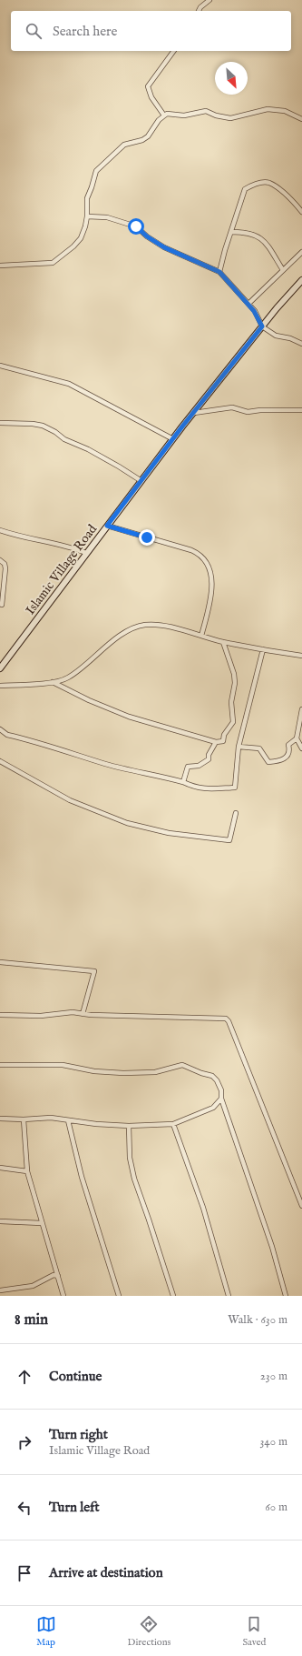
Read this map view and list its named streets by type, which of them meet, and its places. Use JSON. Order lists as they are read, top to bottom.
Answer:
{
  "streets": {
    "street": ["Islamic Village Road"]
  },
  "north": "bottom right",
  "page": {
    "search": "Search here",
    "heading": ["8 min", "Walk · 630 m"],
    "list": [
      ["Continue", "230 m"],
      ["Turn right", "Islamic Village Road", "340 m"],
      ["Turn left", "60 m"],
      "Arrive at destination"
    ],
    "nav": ["Map", "Directions", "Saved"]
  }
}
